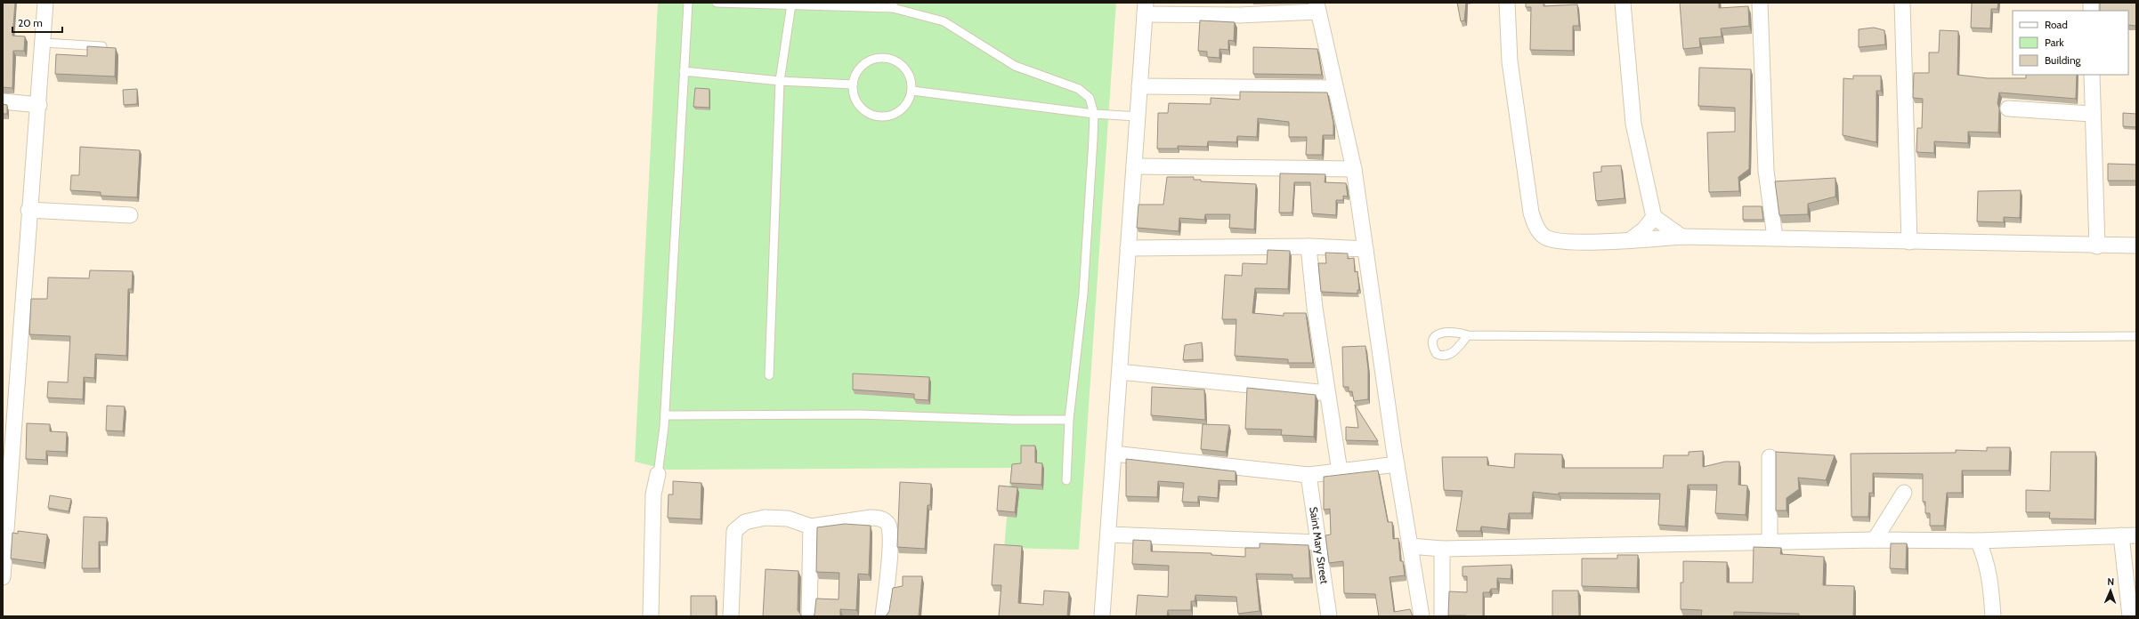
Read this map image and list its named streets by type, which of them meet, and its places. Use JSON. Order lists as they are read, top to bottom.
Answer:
{
  "streets": {
    "street": ["Saint Mary Street"]
  },
  "legend": ["Road", "Park", "Building"],
  "scale_bar": "20 m",
  "north": "top"
}
